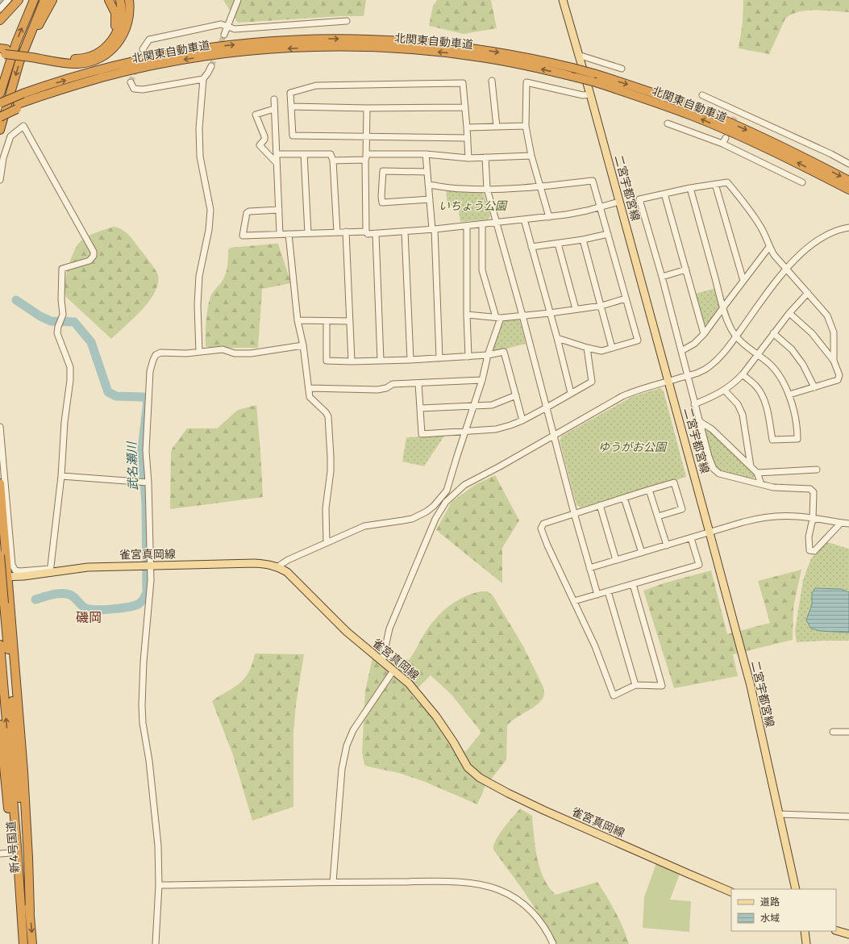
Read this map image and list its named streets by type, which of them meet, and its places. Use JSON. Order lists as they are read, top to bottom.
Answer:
{
  "streets": {
    "highway": ["北関東自動車道", "新4号国道"],
    "main road": ["二宮宇都宮線", "雀宮真岡線"]
  },
  "districts": ["磯岡"],
  "water": ["武名瀬川"],
  "parks": ["いちょう公園", "ゆうがお公園"],
  "legend": ["道路", "水域"]
}
